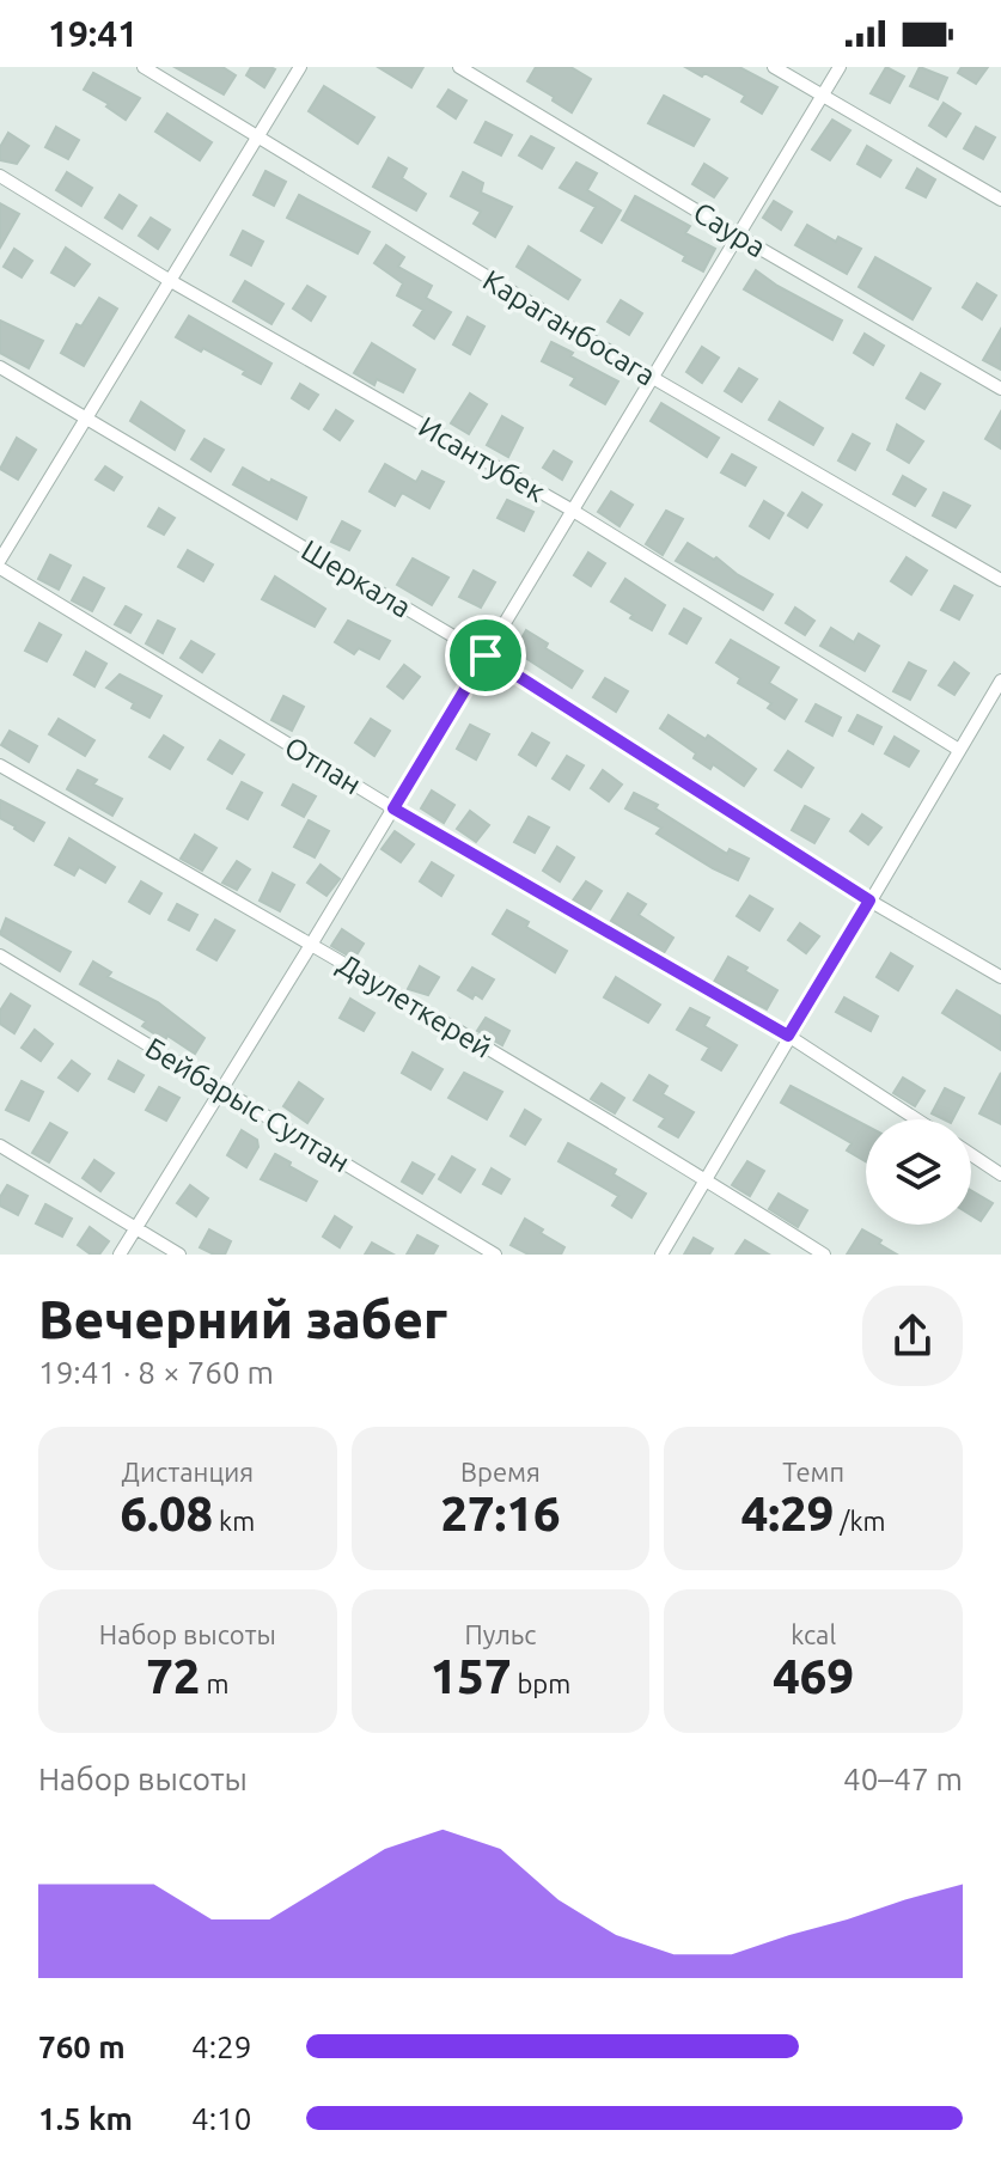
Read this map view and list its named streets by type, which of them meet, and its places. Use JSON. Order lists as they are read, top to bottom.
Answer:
{
  "streets": {
    "street": [
      "Саура",
      "Караганбосага",
      "Исантубек",
      "Шеркала",
      "Отпан",
      "Даулеткерей",
      "Бейбарыс Султан"
    ]
  },
  "page": {
    "status": "19:41",
    "heading": ["Вечерний забег", "19:41 · 8 × 760 m"],
    "stats": [
      ["Дистанция", "6.08 km"],
      ["Время", "27:16"],
      ["Темп", "4:29 /km"],
      ["Набор высоты", "72 m"],
      ["Пульс", "157 bpm"],
      ["kcal", "469"]
    ],
    "chart": ["Набор высоты", "40–47 m"],
    "list": [
      {
        "name": "760 m",
        "note": "4:29"
      },
      {
        "name": "1.5 km",
        "note": "4:10"
      }
    ]
  }
}
